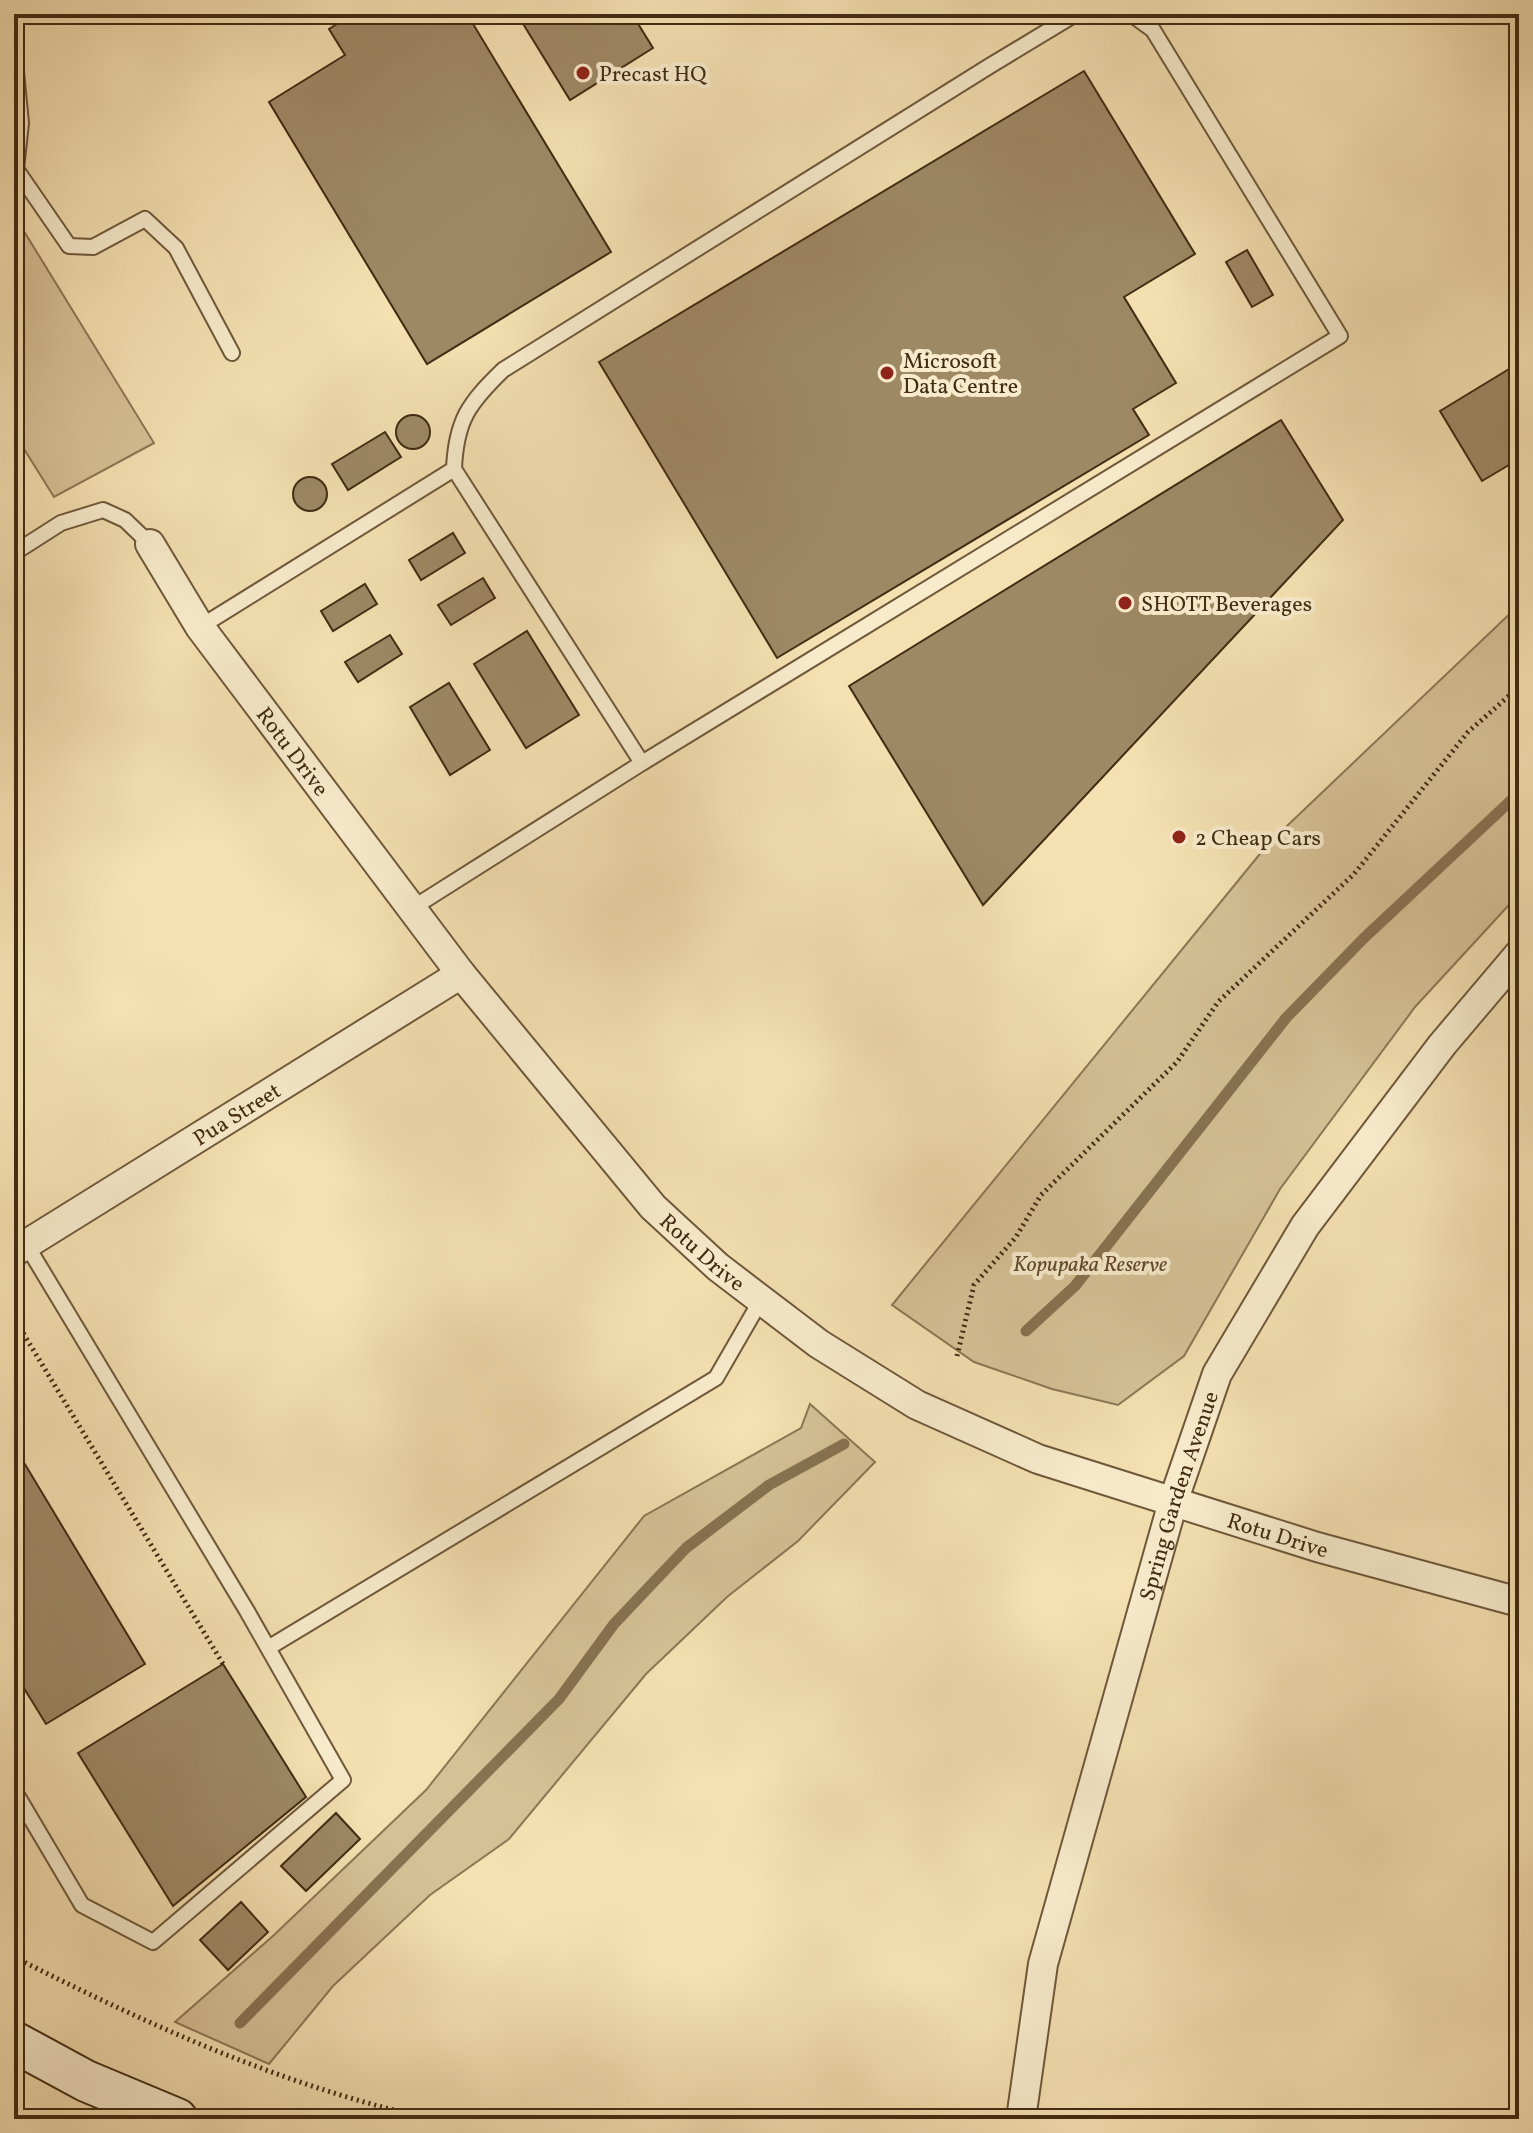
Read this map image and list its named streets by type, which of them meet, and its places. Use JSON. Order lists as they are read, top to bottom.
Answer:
{
  "streets": {
    "street": ["Rotu Drive", "Pua Street", "Spring Garden Avenue"]
  },
  "crossings": [
    ["Rotu Drive", "Pua Street"],
    ["Rotu Drive", "Spring Garden Avenue"]
  ],
  "parks": ["Kopupaka Reserve"],
  "places": [
    "Precast HQ",
    "Microsoft Data Centre",
    "SHOTT Beverages",
    "2 Cheap Cars"
  ]
}
